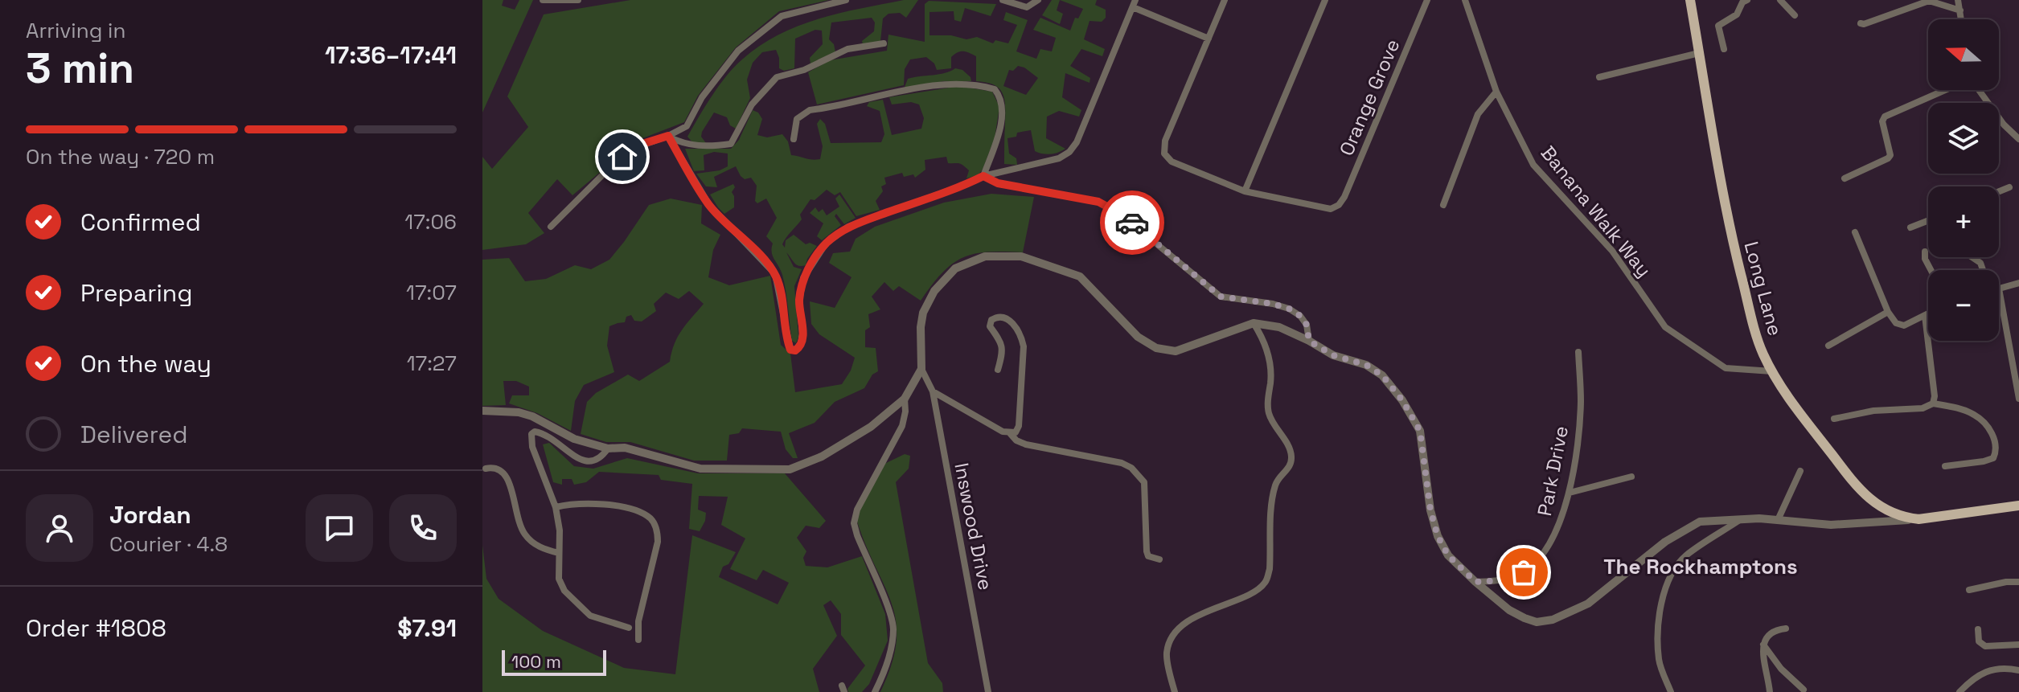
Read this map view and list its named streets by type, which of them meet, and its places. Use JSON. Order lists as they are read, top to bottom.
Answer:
{
  "streets": {
    "main road": ["Long Lane"],
    "street": [
      "Orange Grove",
      "Banana Walk Way",
      "Park Drive",
      "Inswood Drive"
    ]
  },
  "crossings": [
    ["Banana Walk Way", "Long Lane"]
  ],
  "districts": ["The Rockhamptons"],
  "scale_bar": "100 m",
  "north": "left",
  "page": {
    "heading": ["3 min", "Arriving in", "17:36–17:41"],
    "panel": [
      "Jordan",
      "Courier · 4.8",
      "Order #1808",
      "$7.91"
    ],
    "map_buttons": ["+", "−"],
    "bar": "On the way · 720 m",
    "list": [
      ["Confirmed", "17:06"],
      ["Preparing", "17:07"],
      ["On the way", "17:27"],
      "Delivered"
    ],
    "scale": "100 m"
  }
}
